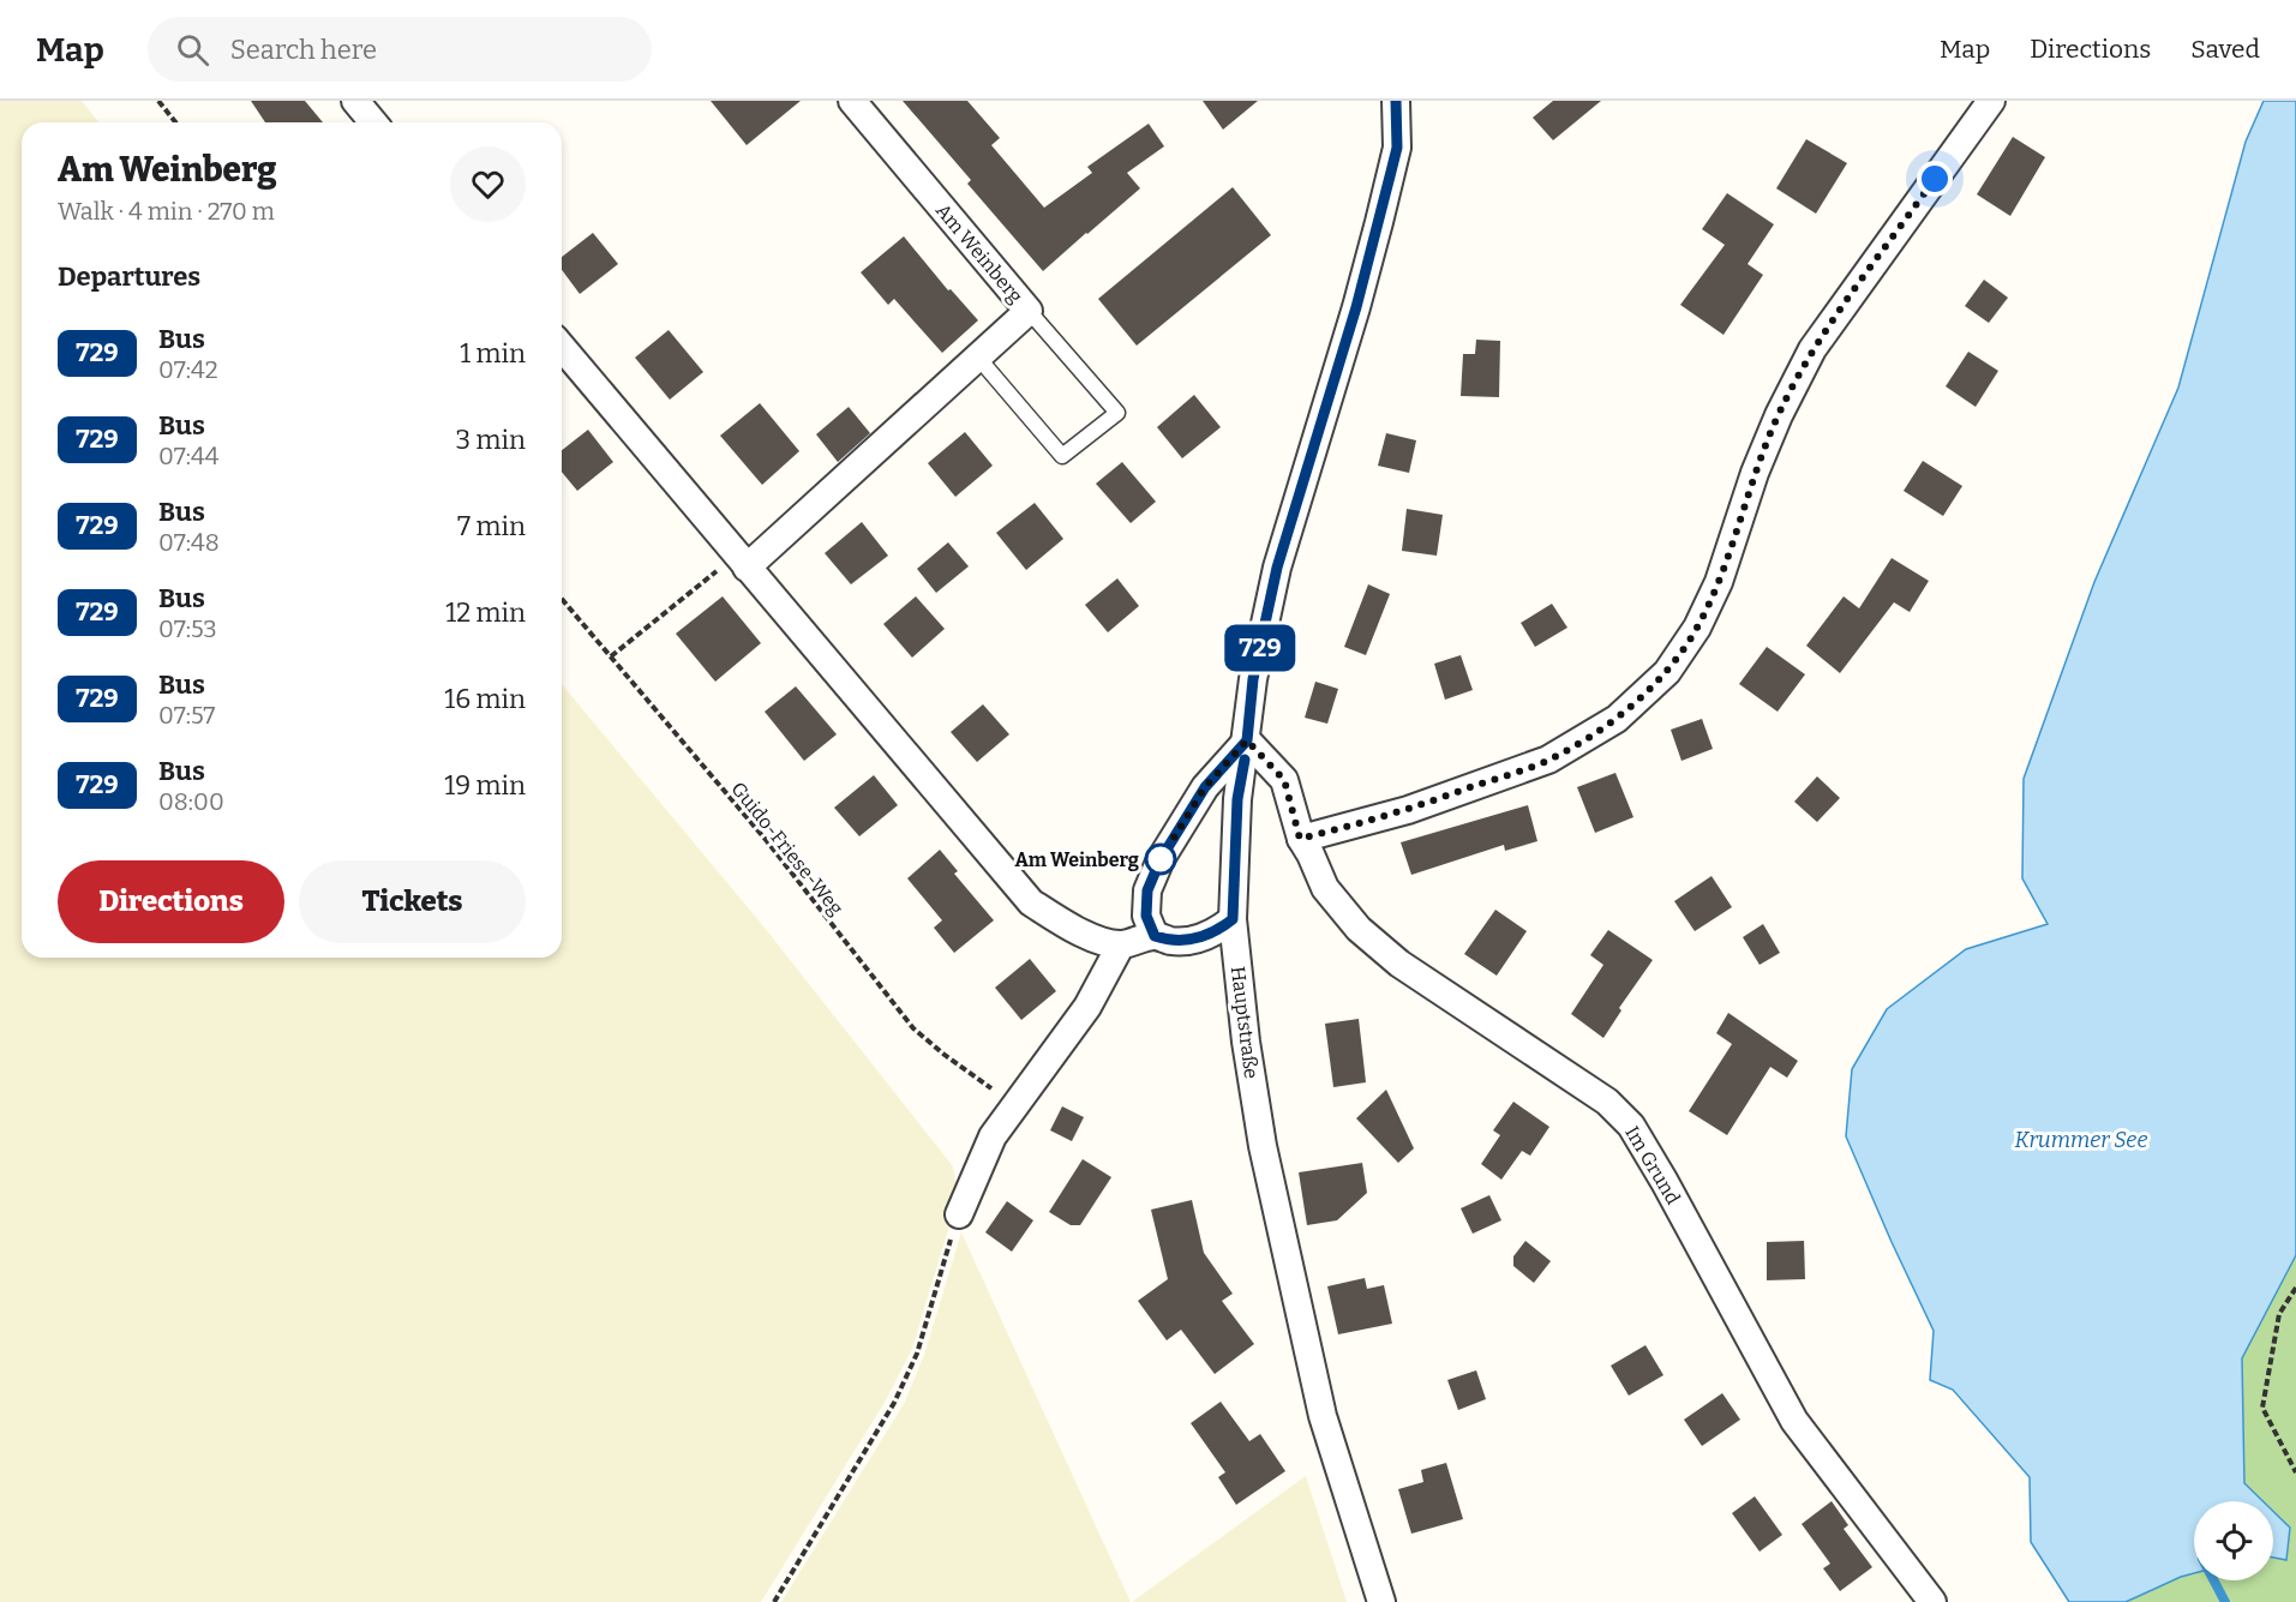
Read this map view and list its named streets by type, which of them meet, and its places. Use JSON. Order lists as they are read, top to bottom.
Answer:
{
  "streets": {
    "street": ["Am Weinberg", "Hauptstraße", "Im Grund"],
    "path": ["Guido-Friese-Weg"]
  },
  "crossings": [
    ["Hauptstraße", "Im Grund"]
  ],
  "water": ["Krummer See"],
  "places": ["Am Weinberg"],
  "lines": ["bus line 729"],
  "page": {
    "header": "Map",
    "search": "Search here",
    "nav": ["Map", "Directions", "Saved"],
    "on_map": "729",
    "heading": [
      ["Am Weinberg", "Walk · 4 min · 270 m"],
      "Departures"
    ],
    "list": [
      {
        "mark": "729",
        "name": "Bus",
        "note": "07:42",
        "value": "1 min"
      },
      {
        "mark": "729",
        "name": "Bus",
        "note": "07:44",
        "value": "3 min"
      },
      {
        "mark": "729",
        "name": "Bus",
        "note": "07:48",
        "value": "7 min"
      },
      {
        "mark": "729",
        "name": "Bus",
        "note": "07:53",
        "value": "12 min"
      },
      {
        "mark": "729",
        "name": "Bus",
        "note": "07:57",
        "value": "16 min"
      },
      {
        "mark": "729",
        "name": "Bus",
        "note": "08:00",
        "value": "19 min"
      }
    ],
    "buttons": ["Directions", "Tickets"]
  }
}
